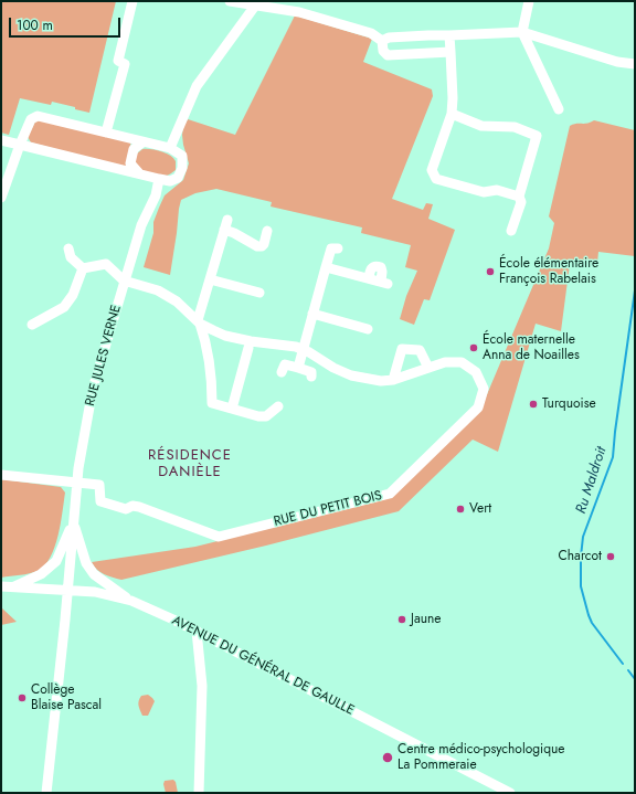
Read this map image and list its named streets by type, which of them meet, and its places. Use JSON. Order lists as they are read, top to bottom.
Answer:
{
  "streets": {
    "street": ["RUE JULES VERNE", "RUE DU PETIT BOIS", "AVENUE DU GÉNÉRAL DE GAULLE"]
  },
  "crossings": [
    ["RUE JULES VERNE", "RUE DU PETIT BOIS"],
    ["RUE JULES VERNE", "AVENUE DU GÉNÉRAL DE GAULLE"]
  ],
  "districts": ["RÉSIDENCE DANIÈLE"],
  "water": ["Ru Maldroit"],
  "places": [
    "École élémentaire François Rabelais",
    "École maternelle Anna de Noailles",
    "Turquoise",
    "Vert",
    "Charcot",
    "Jaune",
    "Collège Blaise Pascal",
    "Centre médico-psychologique La Pommeraie"
  ],
  "scale_bar": "100 m"
}
